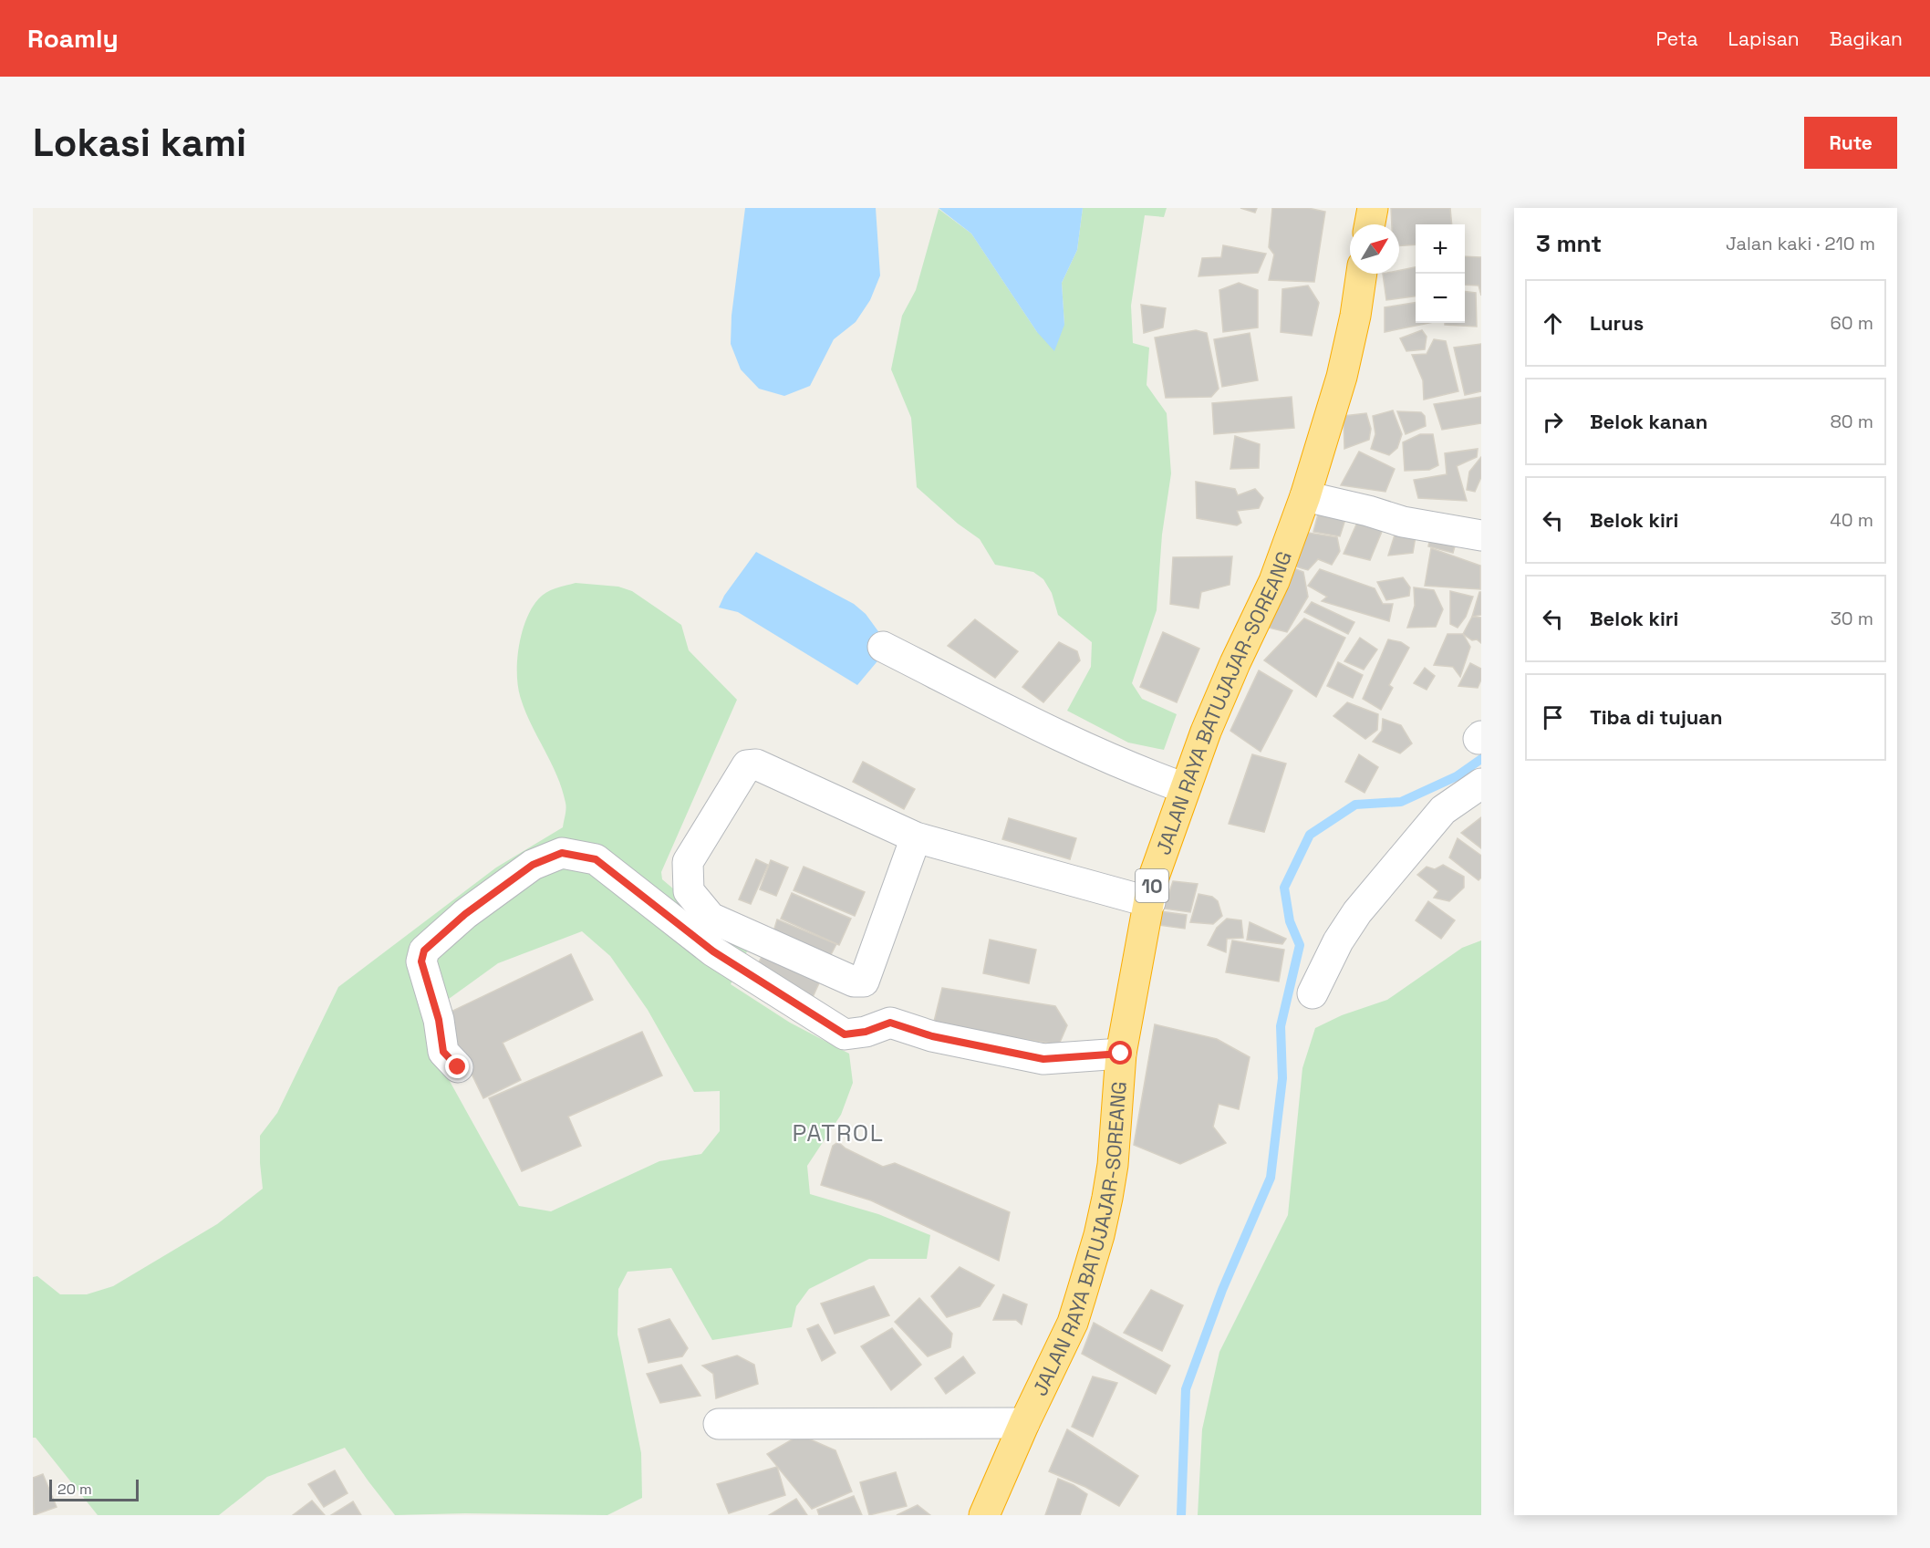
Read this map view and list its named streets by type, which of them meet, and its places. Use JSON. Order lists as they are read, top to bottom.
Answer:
{
  "streets": {
    "highway": ["JALAN RAYA BATUJAJAR-SOREANG", "10"]
  },
  "districts": ["PATROL"],
  "scale_bar": "20 m",
  "north": "top right",
  "page": {
    "header": "Roamly",
    "nav": ["Peta", "Lapisan", "Bagikan"],
    "buttons": "Rute",
    "title": "Lokasi kami",
    "heading": ["3 mnt", "Jalan kaki · 210 m"],
    "map_buttons": ["+", "−"],
    "list": [
      ["Lurus", "60 m"],
      ["Belok kanan", "80 m"],
      ["Belok kiri", "40 m"],
      ["Belok kiri", "30 m"],
      "Tiba di tujuan"
    ],
    "scale": "20 m"
  }
}
